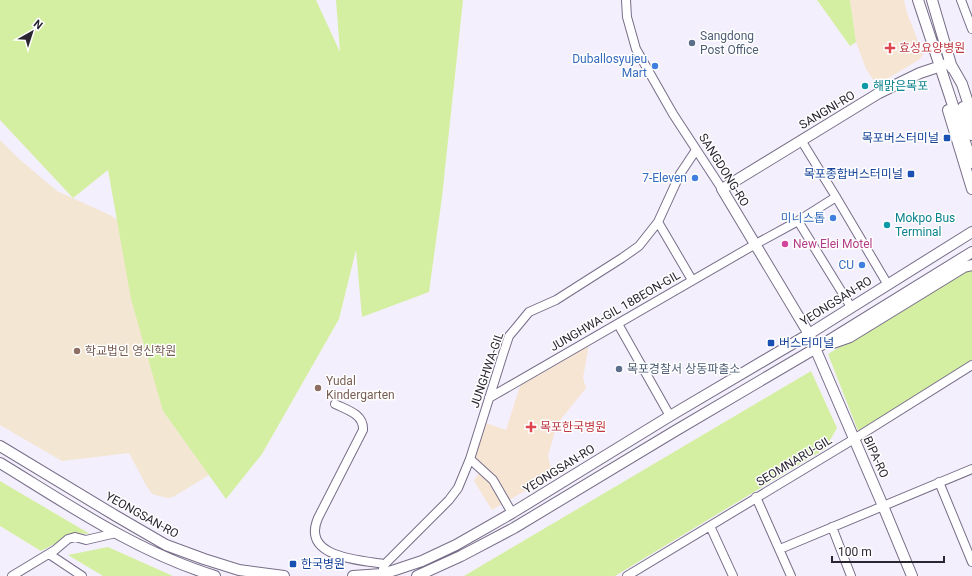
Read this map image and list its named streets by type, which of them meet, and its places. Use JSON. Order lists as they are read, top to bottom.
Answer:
{
  "streets": {
    "street": [
      "SANGNI-RO",
      "SANGDONG-RO",
      "YEONGSAN-RO",
      "JUNGHWA-GIL 18BEON-GIL",
      "JUNGHWA-GIL",
      "BIPA-RO",
      "SEOMNARU-GIL"
    ]
  },
  "crossings": [
    ["SANGNI-RO", "SANGDONG-RO"],
    ["SANGDONG-RO", "YEONGSAN-RO"],
    ["SANGDONG-RO", "JUNGHWA-GIL 18BEON-GIL"],
    ["SANGDONG-RO", "JUNGHWA-GIL"],
    ["SANGDONG-RO", "BIPA-RO"],
    ["YEONGSAN-RO", "JUNGHWA-GIL"],
    ["JUNGHWA-GIL 18BEON-GIL", "JUNGHWA-GIL"],
    ["BIPA-RO", "SEOMNARU-GIL"]
  ],
  "places": {
    "other": [
      "Sangdong Post Office",
      "Duballosyujeu Mart",
      "해맑은목포",
      "7-Eleven",
      "미니스톱",
      "Mokpo Bus Terminal",
      "New Elei Motel",
      "CU",
      "학교법인 영신학원",
      "목포경찰서 상동파출소",
      "Yudal Kindergarten"
    ],
    "health": ["효성요양병원", "목포한국병원"],
    "transit": [
      "목포버스터미널",
      "목포종합버스터미널",
      "버스터미널",
      "한국병원"
    ]
  },
  "scale_bar": "100 m",
  "north": "top right"
}
